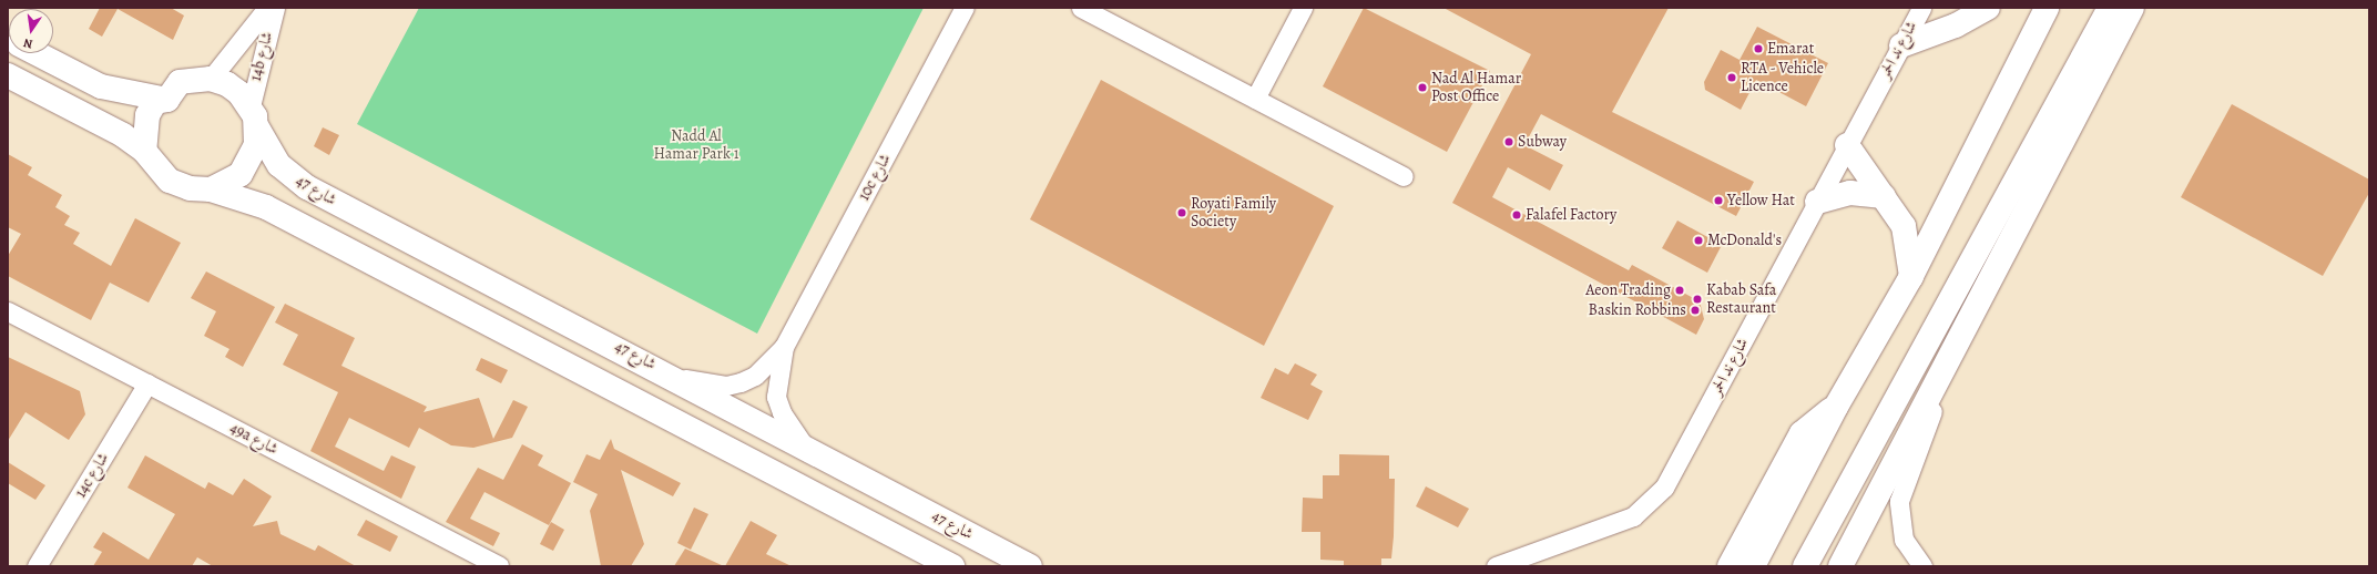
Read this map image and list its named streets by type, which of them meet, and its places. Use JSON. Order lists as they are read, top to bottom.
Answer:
{
  "streets": {
    "main road": ["شارع 47"],
    "street": [
      "شارع ند الحمر",
      "14b شارع",
      "10c شارع",
      "49a شارع",
      "14c شارع"
    ]
  },
  "crossings": [
    ["14b شارع", "شارع 47"],
    ["10c شارع", "شارع 47"],
    ["49a شارع", "14c شارع"]
  ],
  "parks": ["Nadd Al Hamar Park 1"],
  "places": [
    "Emarat",
    "RTA - Vehicle Licence",
    "Nad Al Hamar Post Office",
    "Subway",
    "Yellow Hat",
    "Royati Family Society",
    "Falafel Factory",
    "McDonald's",
    "Aeon Trading",
    "Kabab Safa Restaurant",
    "Baskin Robbins"
  ],
  "north": "bottom"
}
